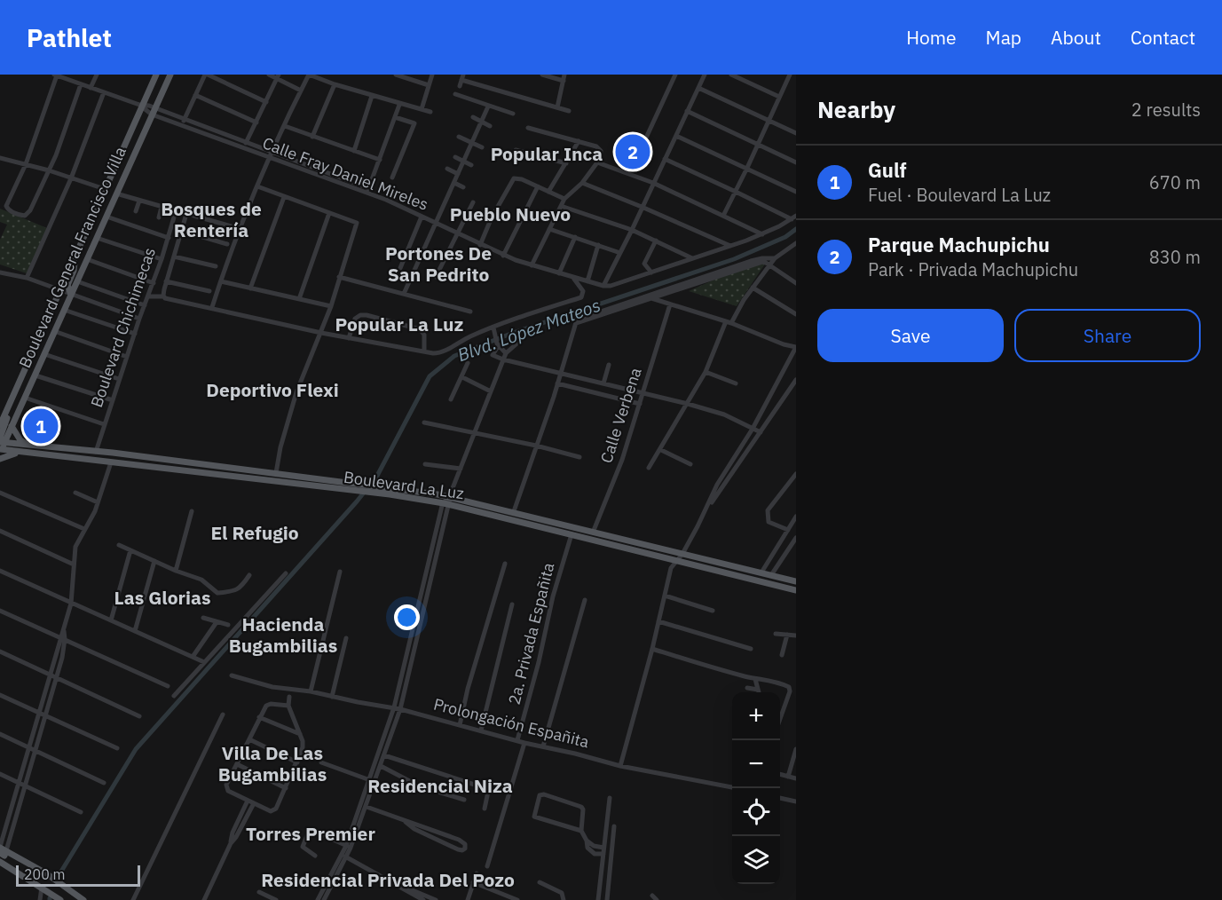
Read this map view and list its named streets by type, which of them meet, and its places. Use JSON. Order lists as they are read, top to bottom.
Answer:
{
  "streets": {
    "main road": ["Boulevard General Francisco Villa", "Boulevard La Luz"],
    "street": [
      "Calle Fray Daniel Mireles",
      "Boulevard Chichimecas",
      "Calle Verbena",
      "2a. Privada Españita",
      "Prolongación Españita"
    ]
  },
  "crossings": [
    ["Calle Fray Daniel Mireles", "Boulevard General Francisco Villa"],
    ["Boulevard General Francisco Villa", "Boulevard La Luz"],
    ["Boulevard Chichimecas", "Boulevard La Luz"],
    ["Calle Verbena", "Boulevard La Luz"],
    ["Boulevard La Luz", "2a. Privada Españita"],
    ["2a. Privada Españita", "Prolongación Españita"]
  ],
  "districts": [
    "Popular Inca",
    "Bosques de Rentería",
    "Pueblo Nuevo",
    "Portones De San Pedrito",
    "Popular La Luz",
    "Deportivo Flexi",
    "El Refugio",
    "Las Glorias",
    "Hacienda Bugambilias",
    "Villa De Las Bugambilias",
    "Residencial Niza",
    "Torres Premier",
    "Residencial Privada Del Pozo"
  ],
  "water": ["Blvd. López Mateos"],
  "scale_bar": "200 m",
  "page": {
    "header": "Pathlet",
    "nav": [
      "Home",
      "Map",
      "About",
      "Contact"
    ],
    "heading": ["Nearby", "2 results"],
    "pins": ["2", "1"],
    "list": [
      {
        "mark": "1",
        "name": "Gulf",
        "note": "Fuel · Boulevard La Luz",
        "value": "670 m"
      },
      {
        "mark": "2",
        "name": "Parque Machupichu",
        "note": "Park · Privada Machupichu",
        "value": "830 m"
      }
    ],
    "buttons": ["Save", "Share"],
    "map_buttons": ["+", "−"],
    "scale": "200 m"
  }
}
